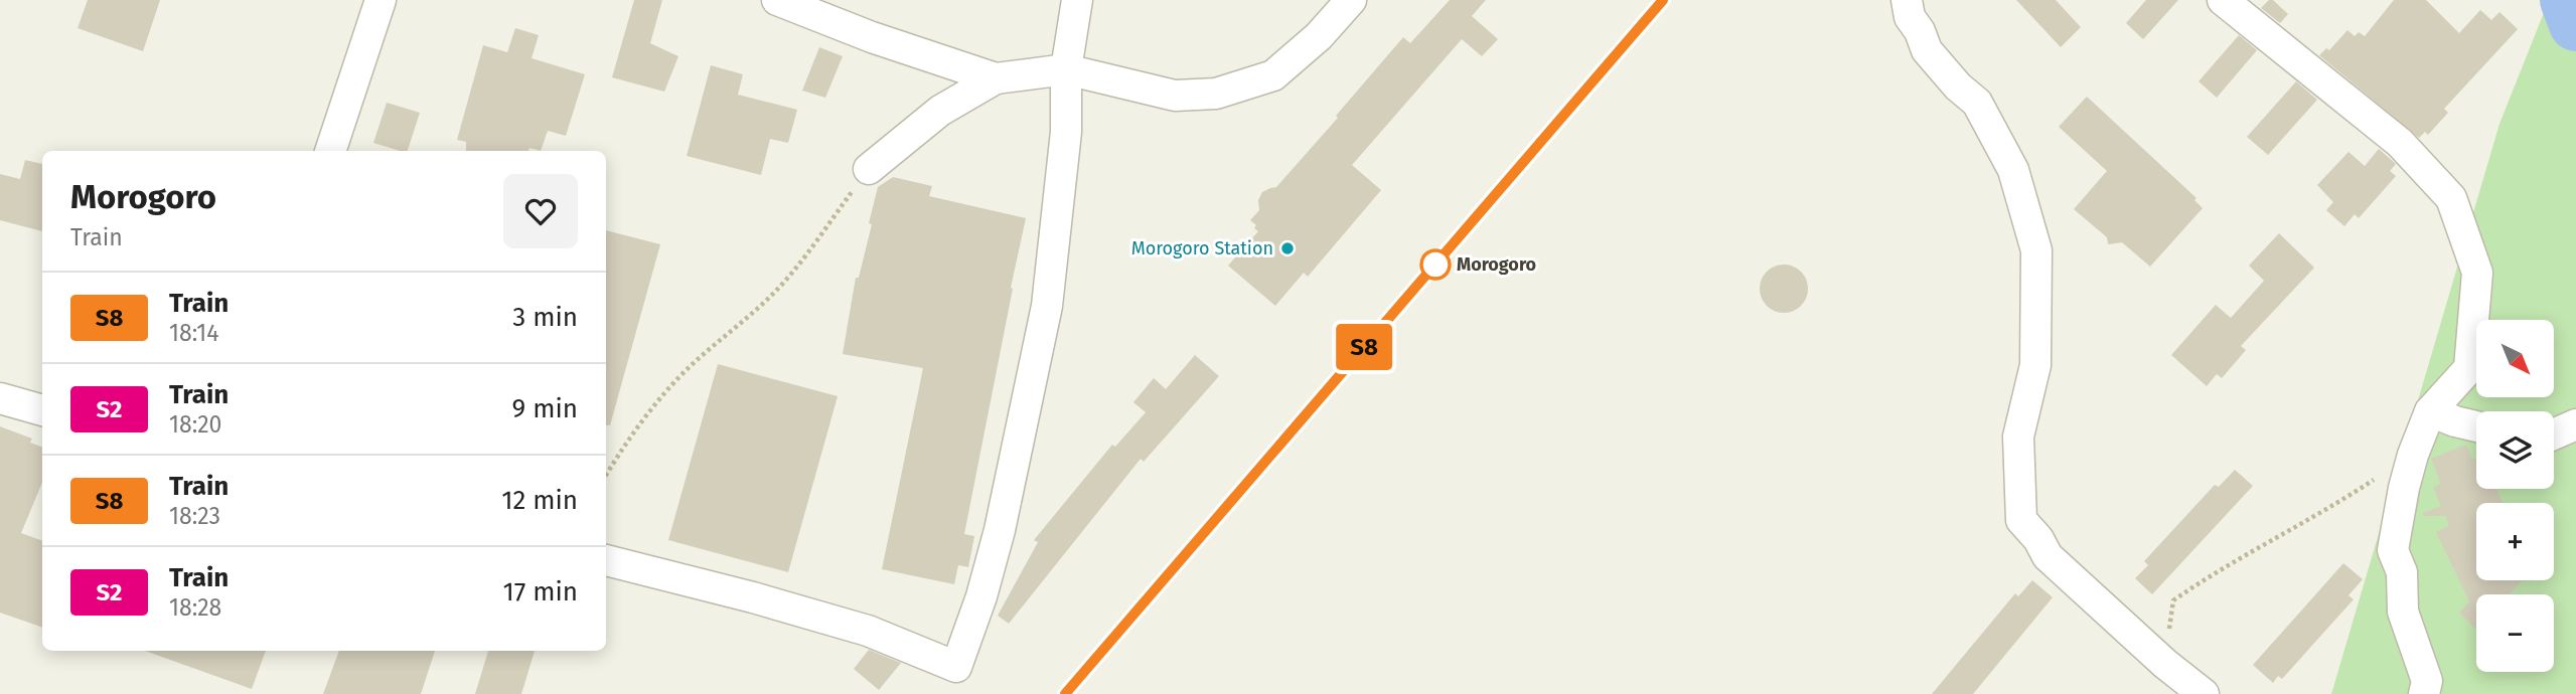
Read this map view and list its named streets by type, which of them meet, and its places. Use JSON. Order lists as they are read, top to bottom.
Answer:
{
  "places": ["Morogoro Station", "Morogoro"],
  "north": "bottom right",
  "page": {
    "on_map": "S8",
    "heading": ["Morogoro", "Train"],
    "list": [
      {
        "mark": "S8",
        "name": "Train",
        "note": "18:14",
        "value": "3 min"
      },
      {
        "mark": "S2",
        "name": "Train",
        "note": "18:20",
        "value": "9 min"
      },
      {
        "mark": "S8",
        "name": "Train",
        "note": "18:23",
        "value": "12 min"
      },
      {
        "mark": "S2",
        "name": "Train",
        "note": "18:28",
        "value": "17 min"
      }
    ],
    "map_buttons": ["+", "−"]
  }
}
